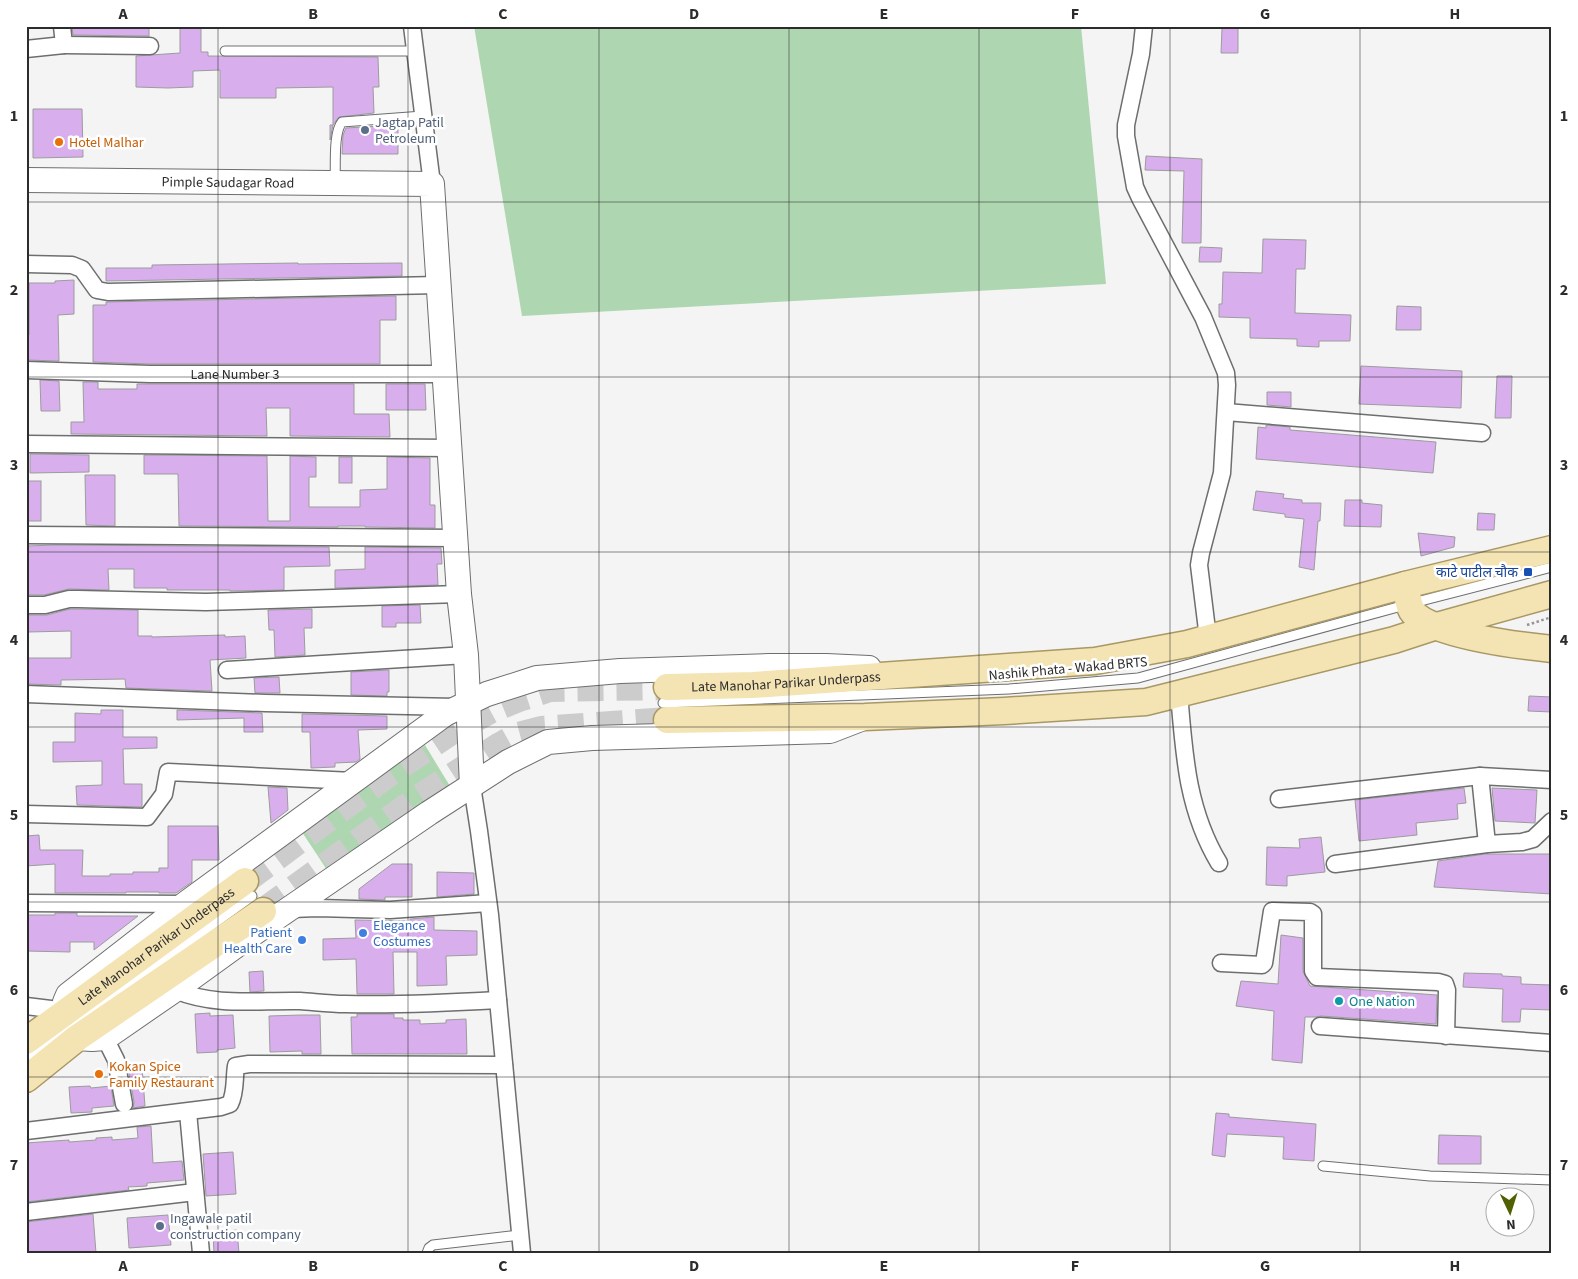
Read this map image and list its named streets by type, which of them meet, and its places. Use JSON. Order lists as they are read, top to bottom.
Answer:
{
  "streets": {
    "main road": ["Pimple Saudagar Road", "Late Manohar Parikar Underpass"],
    "street": ["Lane Number 3"],
    "lane": ["Nashik Phata - Wakad BRTS"]
  },
  "crossings": [
    ["Nashik Phata - Wakad BRTS", "Late Manohar Parikar Underpass"]
  ],
  "places": {
    "other": [
      "Jagtap Patil Petroleum",
      "Hotel Malhar",
      "Elegance Costumes",
      "Patient Health Care",
      "One Nation",
      "Kokan Spice Family Restaurant",
      "Ingawale patil construction company"
    ],
    "transit": ["काटे पाटील चौक"]
  },
  "north": "bottom",
  "grid": {
    "columns": [
      "A",
      "B",
      "C",
      "D",
      "E",
      "F",
      "G",
      "H"
    ],
    "rows": [
      "1",
      "2",
      "3",
      "4",
      "5",
      "6",
      "7"
    ]
  }
}
